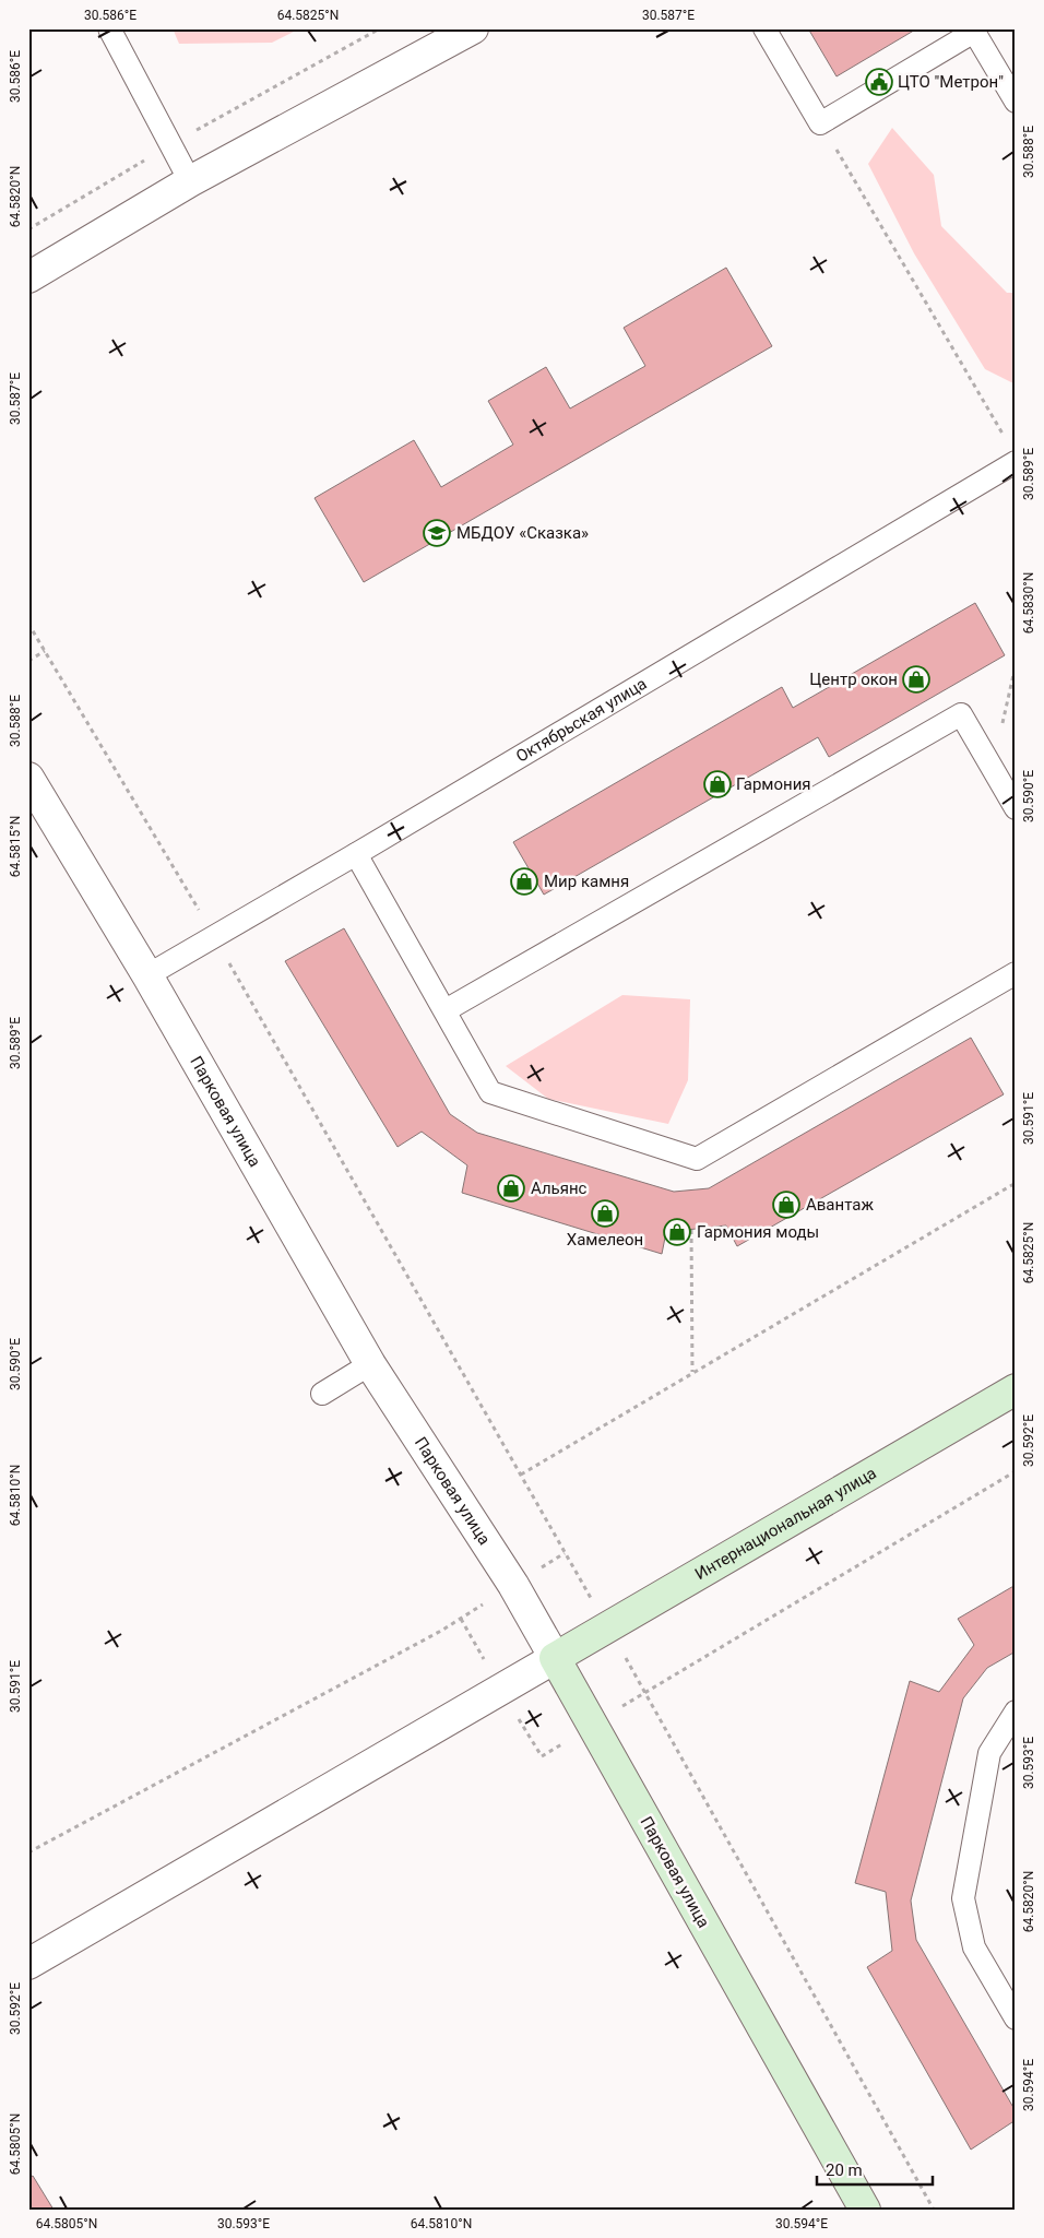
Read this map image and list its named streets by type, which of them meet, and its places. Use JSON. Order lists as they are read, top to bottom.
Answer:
{
  "streets": {
    "main road": ["Парковая улица", "Интернациональная улица"],
    "lane": ["Октябрьская улица"]
  },
  "crossings": [
    ["Октябрьская улица", "Парковая улица"],
    ["Парковая улица", "Интернациональная улица"]
  ],
  "places": {
    "public building": ["ЦТО \"Метрон\""],
    "school or university": ["МБДОУ «Сказка»"],
    "shop": [
      "Центр окон",
      "Гармония",
      "Мир камня",
      "Альянс",
      "Авантаж",
      "Хамелеон",
      "Гармония моды"
    ]
  },
  "scale_bar": "20 m",
  "coordinates": [
    "30.586°E",
    "64.5825°N",
    "30.587°E",
    "30.588°E",
    "64.5820°N",
    "30.589°E",
    "64.5830°N",
    "30.590°E",
    "64.5815°N",
    "30.591°E",
    "30.592°E",
    "64.5810°N",
    "30.593°E",
    "30.594°E",
    "64.5805°N"
  ]
}
